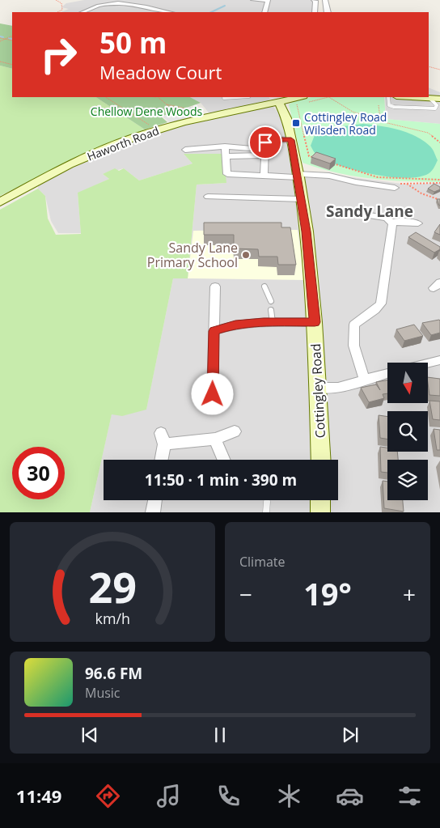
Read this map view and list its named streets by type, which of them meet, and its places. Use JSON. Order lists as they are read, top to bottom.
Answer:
{
  "streets": {
    "main road": ["Haworth Road", "Cottingley Road"]
  },
  "crossings": [
    ["Haworth Road", "Cottingley Road"]
  ],
  "districts": ["Sandy Lane"],
  "parks": ["Chellow Dene Woods"],
  "places": {
    "transit": ["Cottingley Road Wilsden Road"],
    "other": ["Sandy Lane Primary School"]
  },
  "north": "bottom",
  "page": {
    "turn": ["50 m", "Meadow Court"],
    "limit": "30",
    "trip": "11:50 · 1 min · 390 m",
    "tile": "Climate",
    "heat": ["−", "19°", "+"],
    "song": ["96.6 FM", "Music"],
    "tabs": "11:49",
    "gauge": ["29", "km/h"]
  }
}
